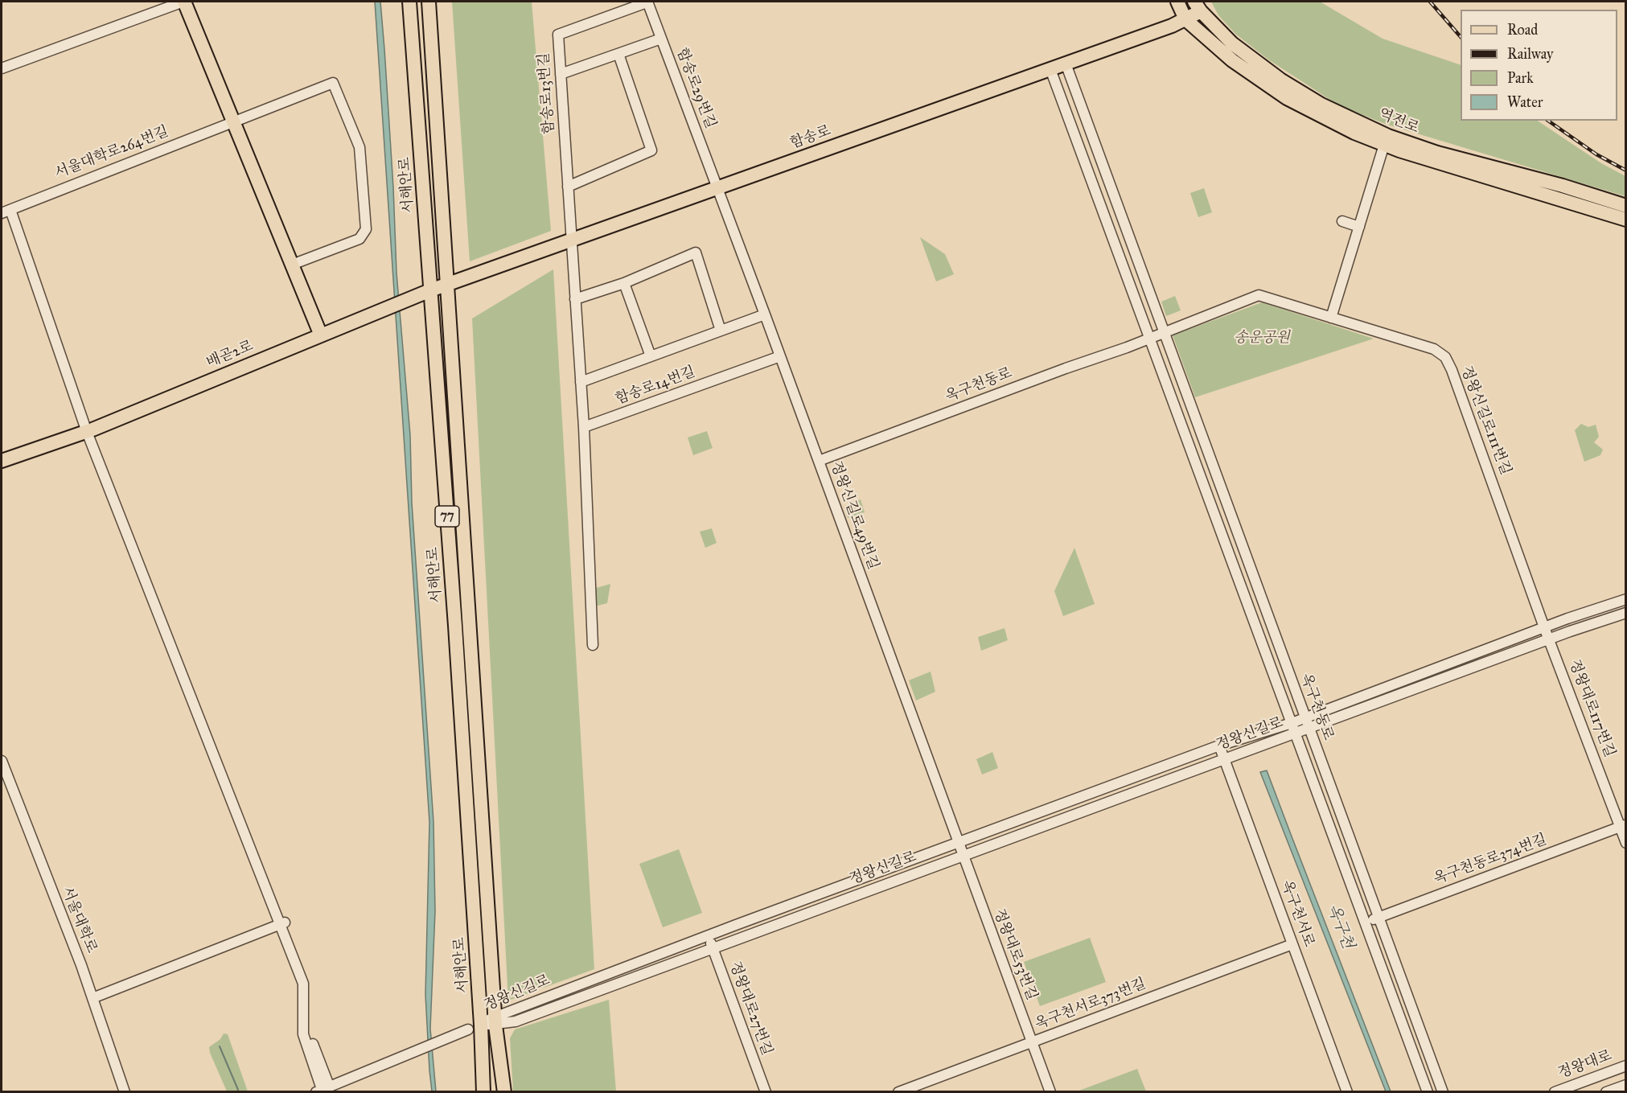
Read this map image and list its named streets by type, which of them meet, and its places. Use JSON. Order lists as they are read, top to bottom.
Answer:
{
  "streets": {
    "main road": [
      "역전로",
      "함송로",
      "서해안로",
      "배곧2로",
      "77"
    ],
    "street": [
      "함송로29번길",
      "함송로13번길",
      "서울대학로264번길",
      "옥구천동로",
      "함송로14번길",
      "정왕신길로111번길",
      "정왕신길로49번길",
      "정왕대로117번길",
      "정왕신길로",
      "옥구천동로374번길",
      "옥구천서로",
      "서울대학로",
      "정왕대로53번길",
      "옥구천서로373번길",
      "정왕대로27번길",
      "정왕대로"
    ]
  },
  "crossings": [
    ["함송로29번길", "함송로13번길"],
    ["함송로29번길", "함송로"],
    ["함송로29번길", "정왕신길로49번길"],
    ["함송로13번길", "함송로"],
    ["역전로", "함송로"],
    ["역전로", "정왕신길로111번길"],
    ["함송로", "서해안로"],
    ["함송로", "배곧2로"],
    ["함송로", "옥구천동로"],
    ["함송로", "정왕신길로49번길"],
    ["함송로", "77"],
    ["서해안로", "배곧2로"],
    ["서해안로", "정왕신길로"],
    ["옥구천동로", "정왕신길로111번길"],
    ["옥구천동로", "정왕신길로49번길"],
    ["옥구천동로", "정왕신길로"],
    ["옥구천동로", "옥구천동로374번길"],
    ["함송로14번길", "정왕신길로49번길"],
    ["정왕신길로111번길", "정왕대로117번길"],
    ["정왕신길로111번길", "정왕신길로"],
    ["정왕신길로49번길", "정왕신길로"],
    ["정왕신길로49번길", "정왕대로53번길"],
    ["77", "정왕신길로"],
    ["정왕대로117번길", "정왕신길로"],
    ["정왕대로117번길", "옥구천동로374번길"],
    ["정왕신길로", "옥구천서로"],
    ["정왕신길로", "정왕대로53번길"],
    ["정왕신길로", "정왕대로27번길"],
    ["옥구천서로", "옥구천서로373번길"],
    ["정왕대로53번길", "옥구천서로373번길"]
  ],
  "water": ["옥구천"],
  "parks": ["송운공원"],
  "legend": [
    "Road",
    "Railway",
    "Park",
    "Water"
  ]
}
